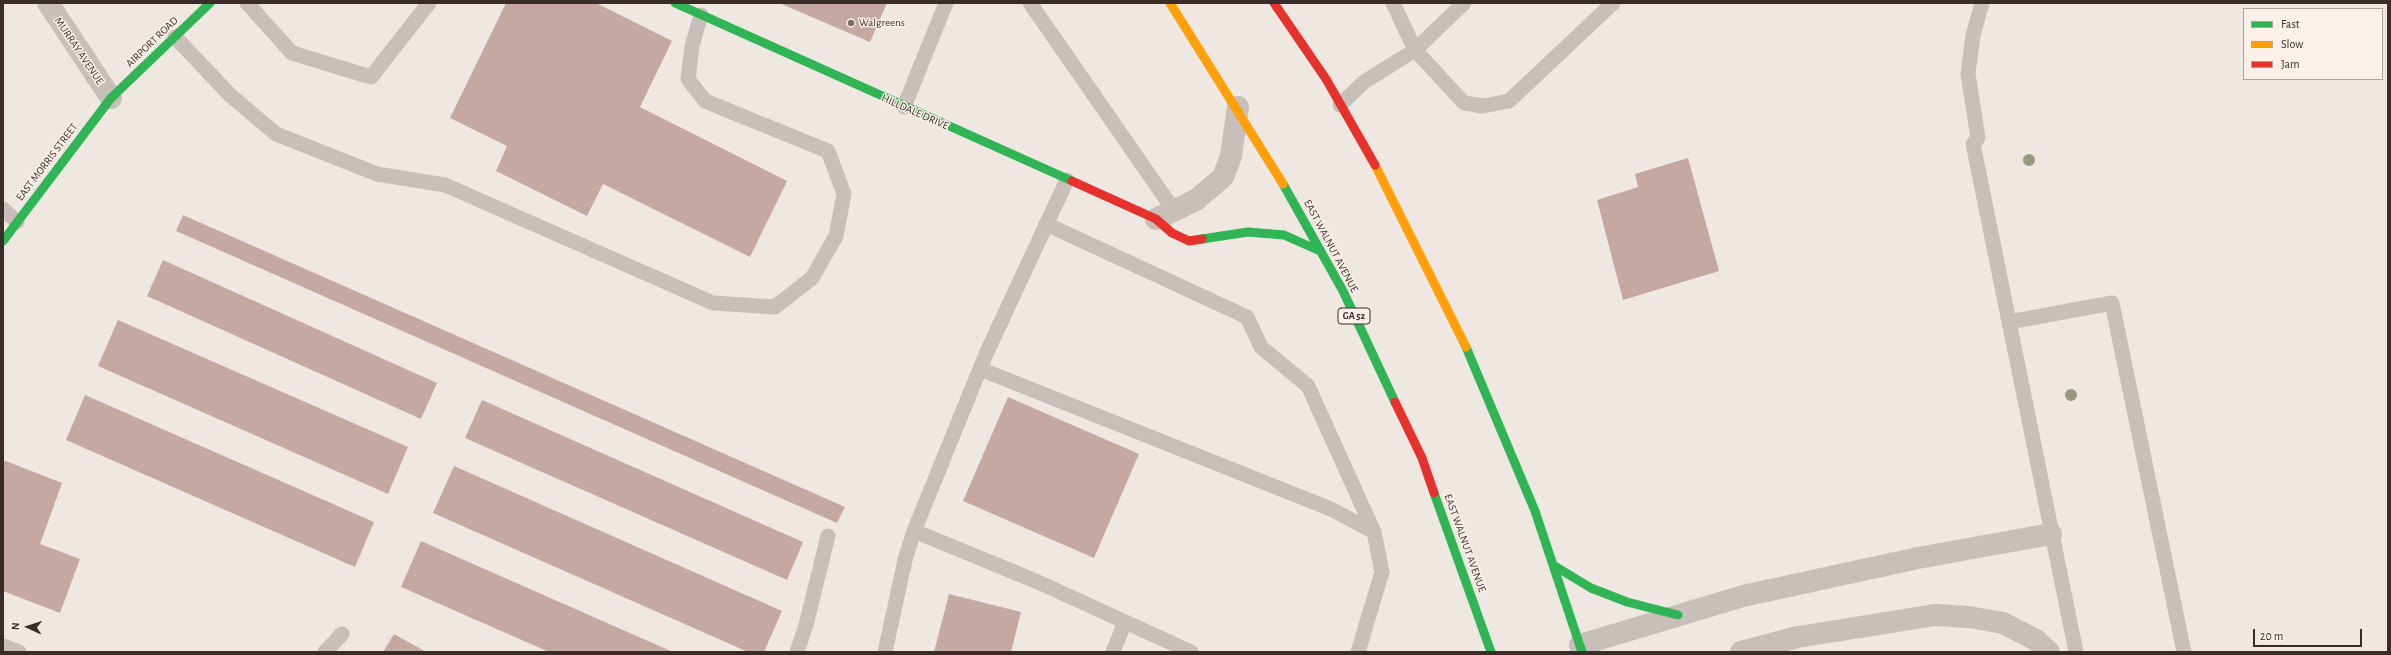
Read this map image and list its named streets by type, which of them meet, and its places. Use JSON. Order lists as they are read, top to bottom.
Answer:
{
  "streets": {
    "main road": [
      "AIRPORT ROAD",
      "HILLDALE DRIVE",
      "EAST MORRIS STREET",
      "EAST WALNUT AVENUE",
      "GA 52"
    ],
    "street": ["MURRAY AVENUE"]
  },
  "crossings": [
    ["AIRPORT ROAD", "MURRAY AVENUE"],
    ["AIRPORT ROAD", "EAST MORRIS STREET"],
    ["MURRAY AVENUE", "EAST MORRIS STREET"],
    ["HILLDALE DRIVE", "EAST WALNUT AVENUE"]
  ],
  "places": ["Walgreens"],
  "legend": ["Fast", "Slow", "Jam"],
  "scale_bar": "20 m",
  "north": "left"
}
